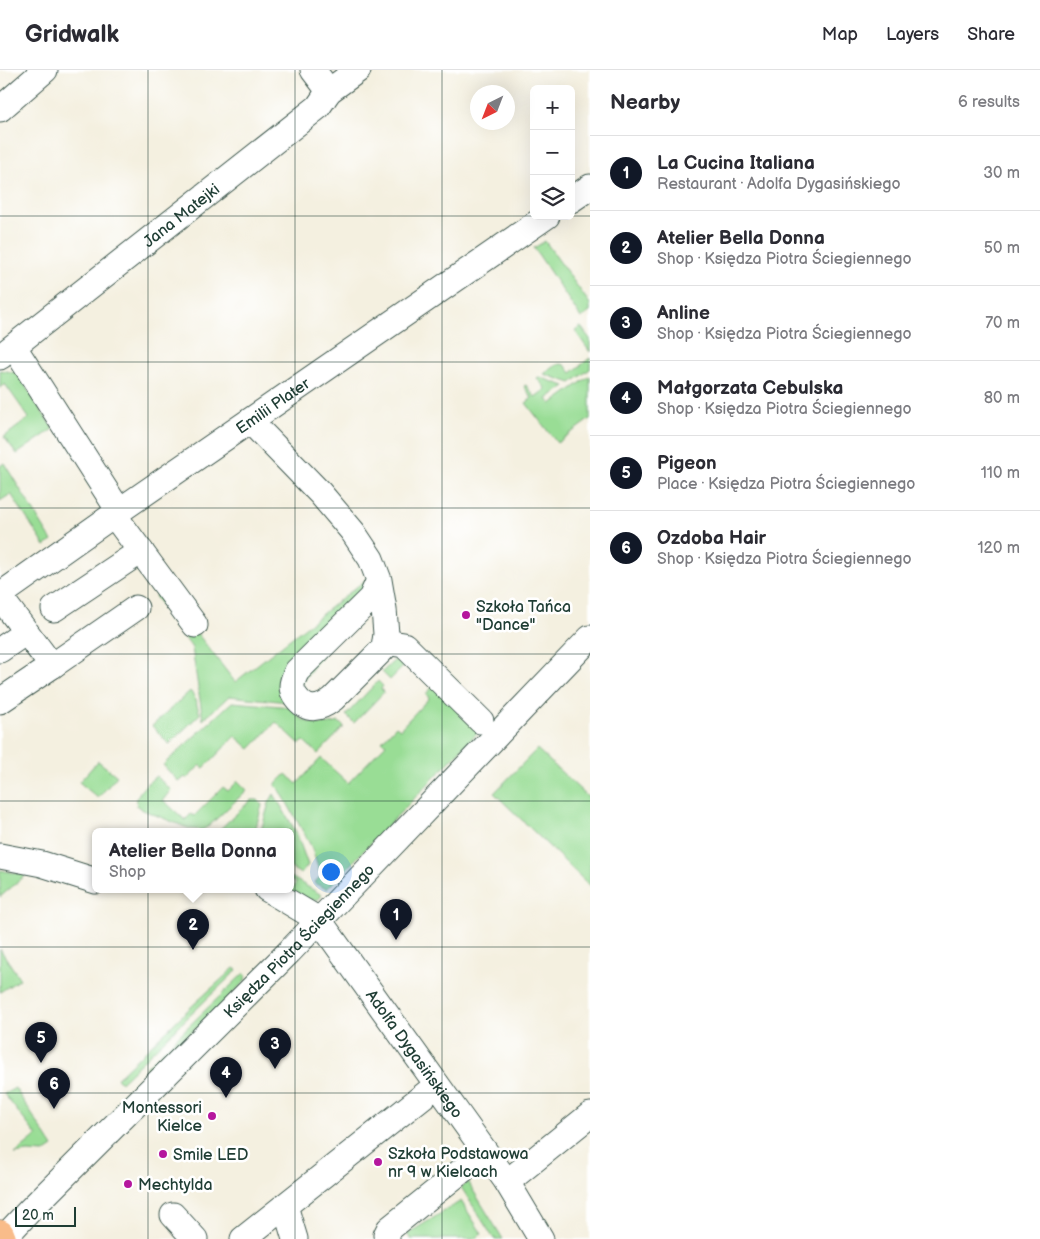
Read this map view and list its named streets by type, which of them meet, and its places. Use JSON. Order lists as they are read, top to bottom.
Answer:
{
  "streets": {
    "street": [
      "Jana Matejki",
      "Emilii Plater",
      "Księdza Piotra Ściegiennego",
      "Adolfa Dygasińskiego"
    ]
  },
  "crossings": [
    ["Księdza Piotra Ściegiennego", "Adolfa Dygasińskiego"]
  ],
  "places": [
    "Szkoła Tańca \"Dance\"",
    "Montessori Kielce",
    "Smile LED",
    "Szkoła Podstawowa nr 9 w Kielcach",
    "Mechtylda"
  ],
  "scale_bar": "20 m",
  "north": "bottom left",
  "page": {
    "header": "Gridwalk",
    "nav": ["Map", "Layers", "Share"],
    "heading": ["Nearby", "6 results"],
    "map_buttons": ["+", "−"],
    "list": [
      {
        "mark": "1",
        "name": "La Cucina Italiana",
        "note": "Restaurant · Adolfa Dygasińskiego",
        "value": "30 m"
      },
      {
        "mark": "2",
        "name": "Atelier Bella Donna",
        "note": "Shop · Księdza Piotra Ściegiennego",
        "value": "50 m"
      },
      {
        "mark": "3",
        "name": "Anline",
        "note": "Shop · Księdza Piotra Ściegiennego",
        "value": "70 m"
      },
      {
        "mark": "4",
        "name": "Małgorzata Cebulska",
        "note": "Shop · Księdza Piotra Ściegiennego",
        "value": "80 m"
      },
      {
        "mark": "5",
        "name": "Pigeon",
        "note": "Place · Księdza Piotra Ściegiennego",
        "value": "110 m"
      },
      {
        "mark": "6",
        "name": "Ozdoba Hair",
        "note": "Shop · Księdza Piotra Ściegiennego",
        "value": "120 m"
      }
    ],
    "popup": ["Atelier Bella Donna", "Shop"],
    "pins": [
      "1",
      "2",
      "5",
      "3",
      "4",
      "6"
    ],
    "scale": "20 m"
  }
}
